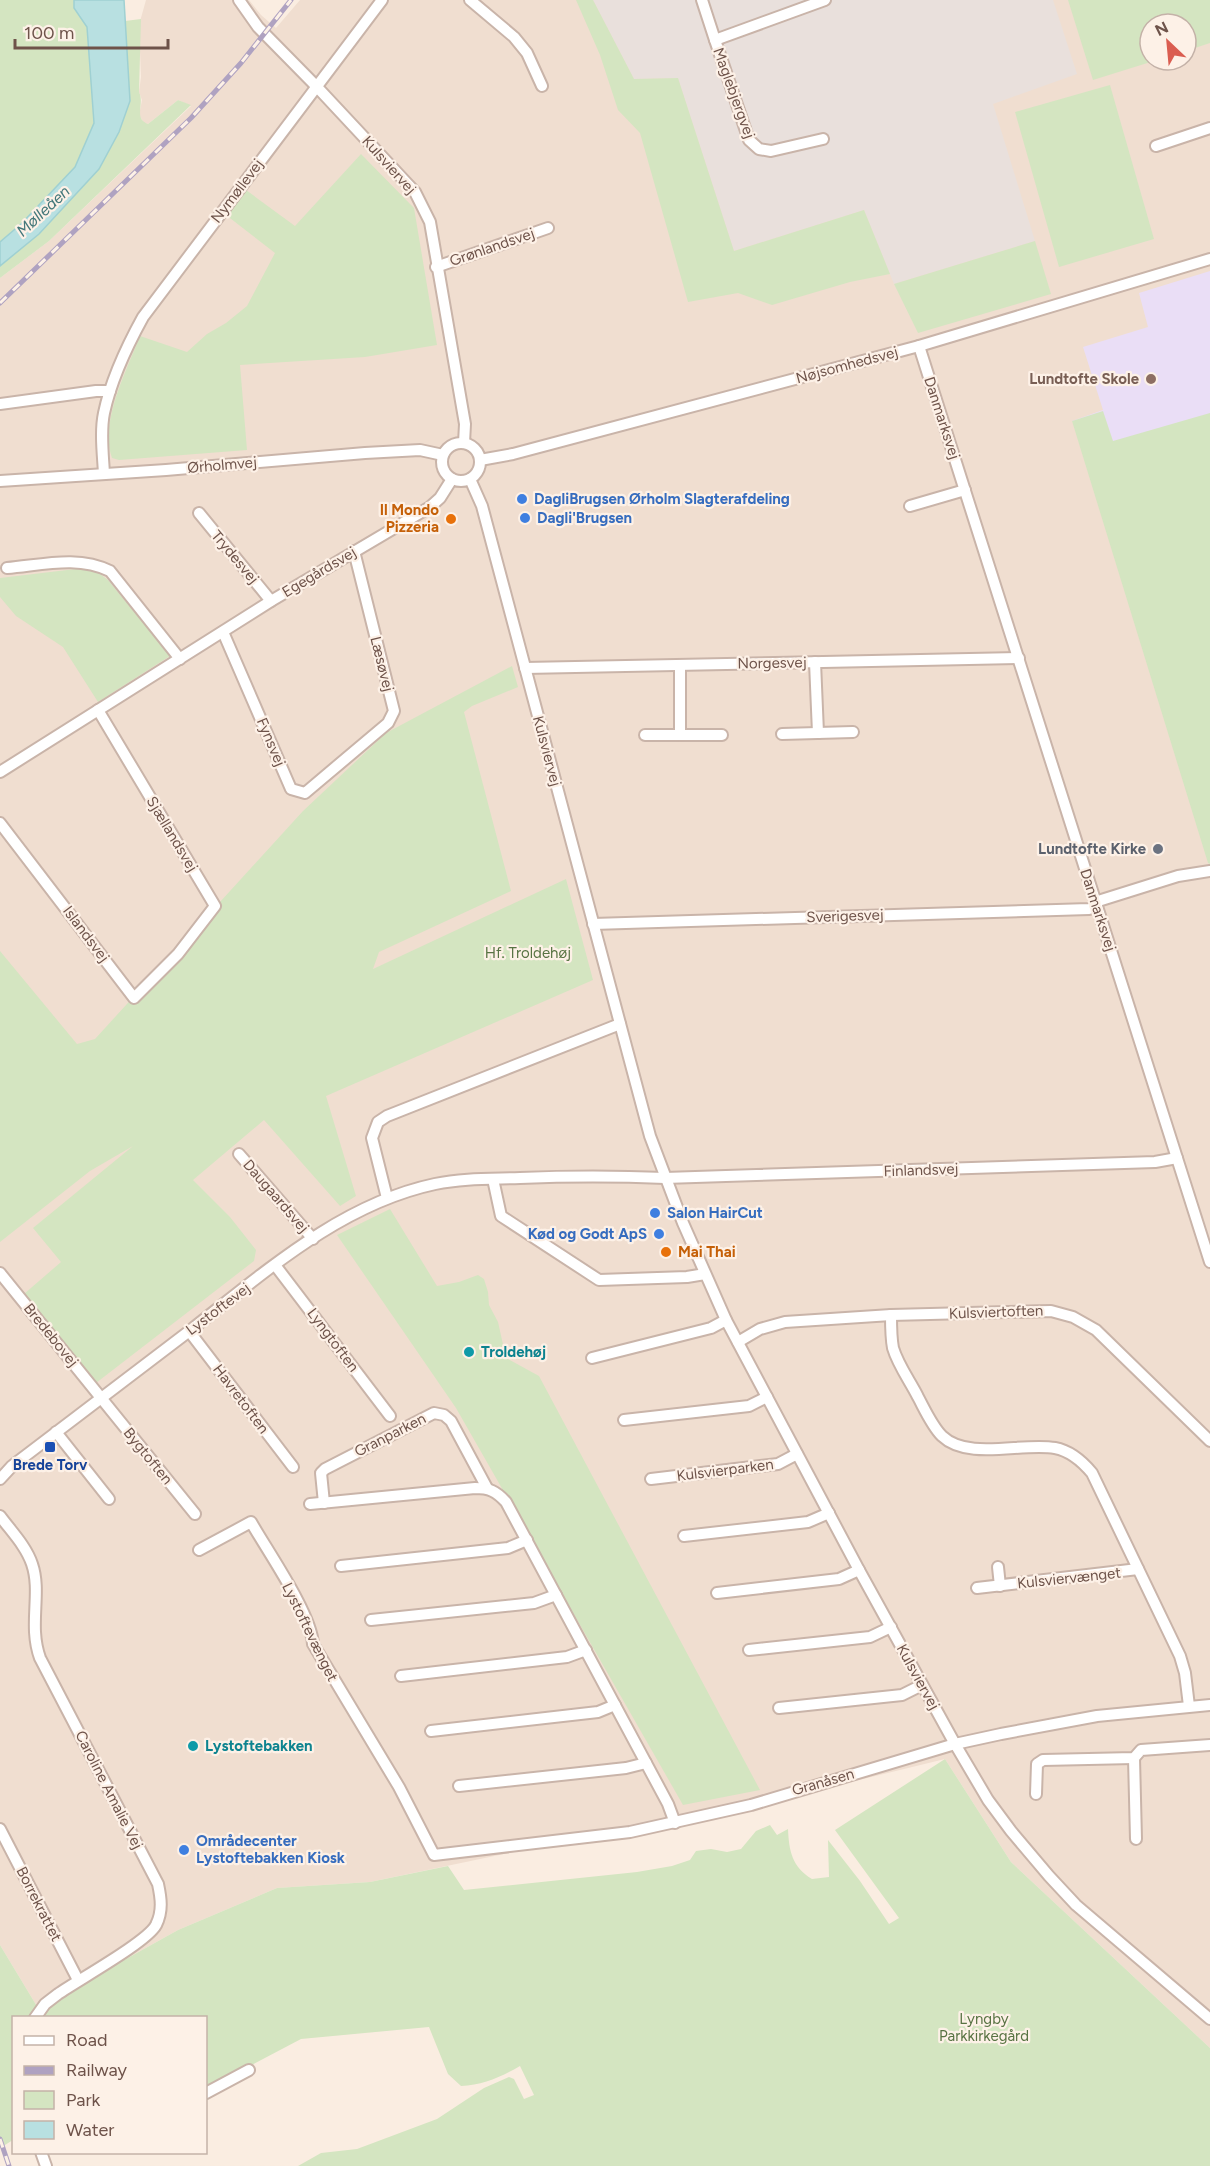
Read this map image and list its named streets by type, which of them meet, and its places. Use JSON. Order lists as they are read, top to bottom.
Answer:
{
  "streets": {
    "street": [
      "Maglebjergvej",
      "Kulsviervej",
      "Nymøllevej",
      "Grønlandsvej",
      "Nøjsomhedsvej",
      "Danmarksvej",
      "Ørholmvej",
      "Trydesvej",
      "Egegårdsvej",
      "Norgesvej",
      "Læsøvej",
      "Fynsvej",
      "Sjællandsvej",
      "Sverigesvej",
      "Islandsvej",
      "Finlandsvej",
      "Daugaardsvej",
      "Lystoftevej",
      "Kulsviertoften",
      "Bredebovej",
      "Lyngtoften",
      "Havretoften",
      "Granparken",
      "Bygtoften",
      "Kulsvierparken",
      "Kulsviervænget",
      "Lystoftevænget",
      "Granåsen",
      "Caroline Amalie Vej",
      "Borrekrattet"
    ]
  },
  "crossings": [
    ["Kulsviervej", "Nymøllevej"],
    ["Kulsviervej", "Grønlandsvej"],
    ["Kulsviervej", "Nøjsomhedsvej"],
    ["Kulsviervej", "Ørholmvej"],
    ["Kulsviervej", "Egegårdsvej"],
    ["Kulsviervej", "Norgesvej"],
    ["Kulsviervej", "Sverigesvej"],
    ["Kulsviervej", "Finlandsvej"],
    ["Kulsviervej", "Lystoftevej"],
    ["Kulsviervej", "Kulsviertoften"],
    ["Kulsviervej", "Kulsvierparken"],
    ["Kulsviervej", "Granåsen"],
    ["Nymøllevej", "Ørholmvej"],
    ["Nøjsomhedsvej", "Danmarksvej"],
    ["Nøjsomhedsvej", "Ørholmvej"],
    ["Nøjsomhedsvej", "Egegårdsvej"],
    ["Danmarksvej", "Norgesvej"],
    ["Danmarksvej", "Sverigesvej"],
    ["Danmarksvej", "Finlandsvej"],
    ["Ørholmvej", "Egegårdsvej"],
    ["Trydesvej", "Egegårdsvej"],
    ["Egegårdsvej", "Læsøvej"],
    ["Egegårdsvej", "Fynsvej"],
    ["Egegårdsvej", "Sjællandsvej"],
    ["Læsøvej", "Fynsvej"],
    ["Sjællandsvej", "Islandsvej"],
    ["Finlandsvej", "Lystoftevej"],
    ["Daugaardsvej", "Lystoftevej"],
    ["Lystoftevej", "Bredebovej"],
    ["Lystoftevej", "Lyngtoften"],
    ["Lystoftevej", "Havretoften"],
    ["Lystoftevej", "Bygtoften"],
    ["Kulsviertoften", "Kulsviervænget"],
    ["Bredebovej", "Bygtoften"],
    ["Granparken", "Granåsen"],
    ["Kulsviervænget", "Granåsen"],
    ["Lystoftevænget", "Granåsen"],
    ["Caroline Amalie Vej", "Borrekrattet"]
  ],
  "water": ["Mølleåen"],
  "parks": ["Hf. Troldehøj", "Lyngby Parkkirkegård"],
  "places": {
    "other": [
      "Lundtofte Skole",
      "DagliBrugsen Ørholm Slagterafdeling",
      "Dagli'Brugsen",
      "Il Mondo Pizzeria",
      "Lundtofte Kirke",
      "Salon HairCut",
      "Kød og Godt ApS",
      "Mai Thai",
      "Troldehøj",
      "Lystoftebakken",
      "Områdecenter Lystoftebakken Kiosk"
    ],
    "transit": ["Brede Torv"]
  },
  "legend": [
    "Road",
    "Railway",
    "Park",
    "Water"
  ],
  "scale_bar": "100 m",
  "north": "top left"
}
